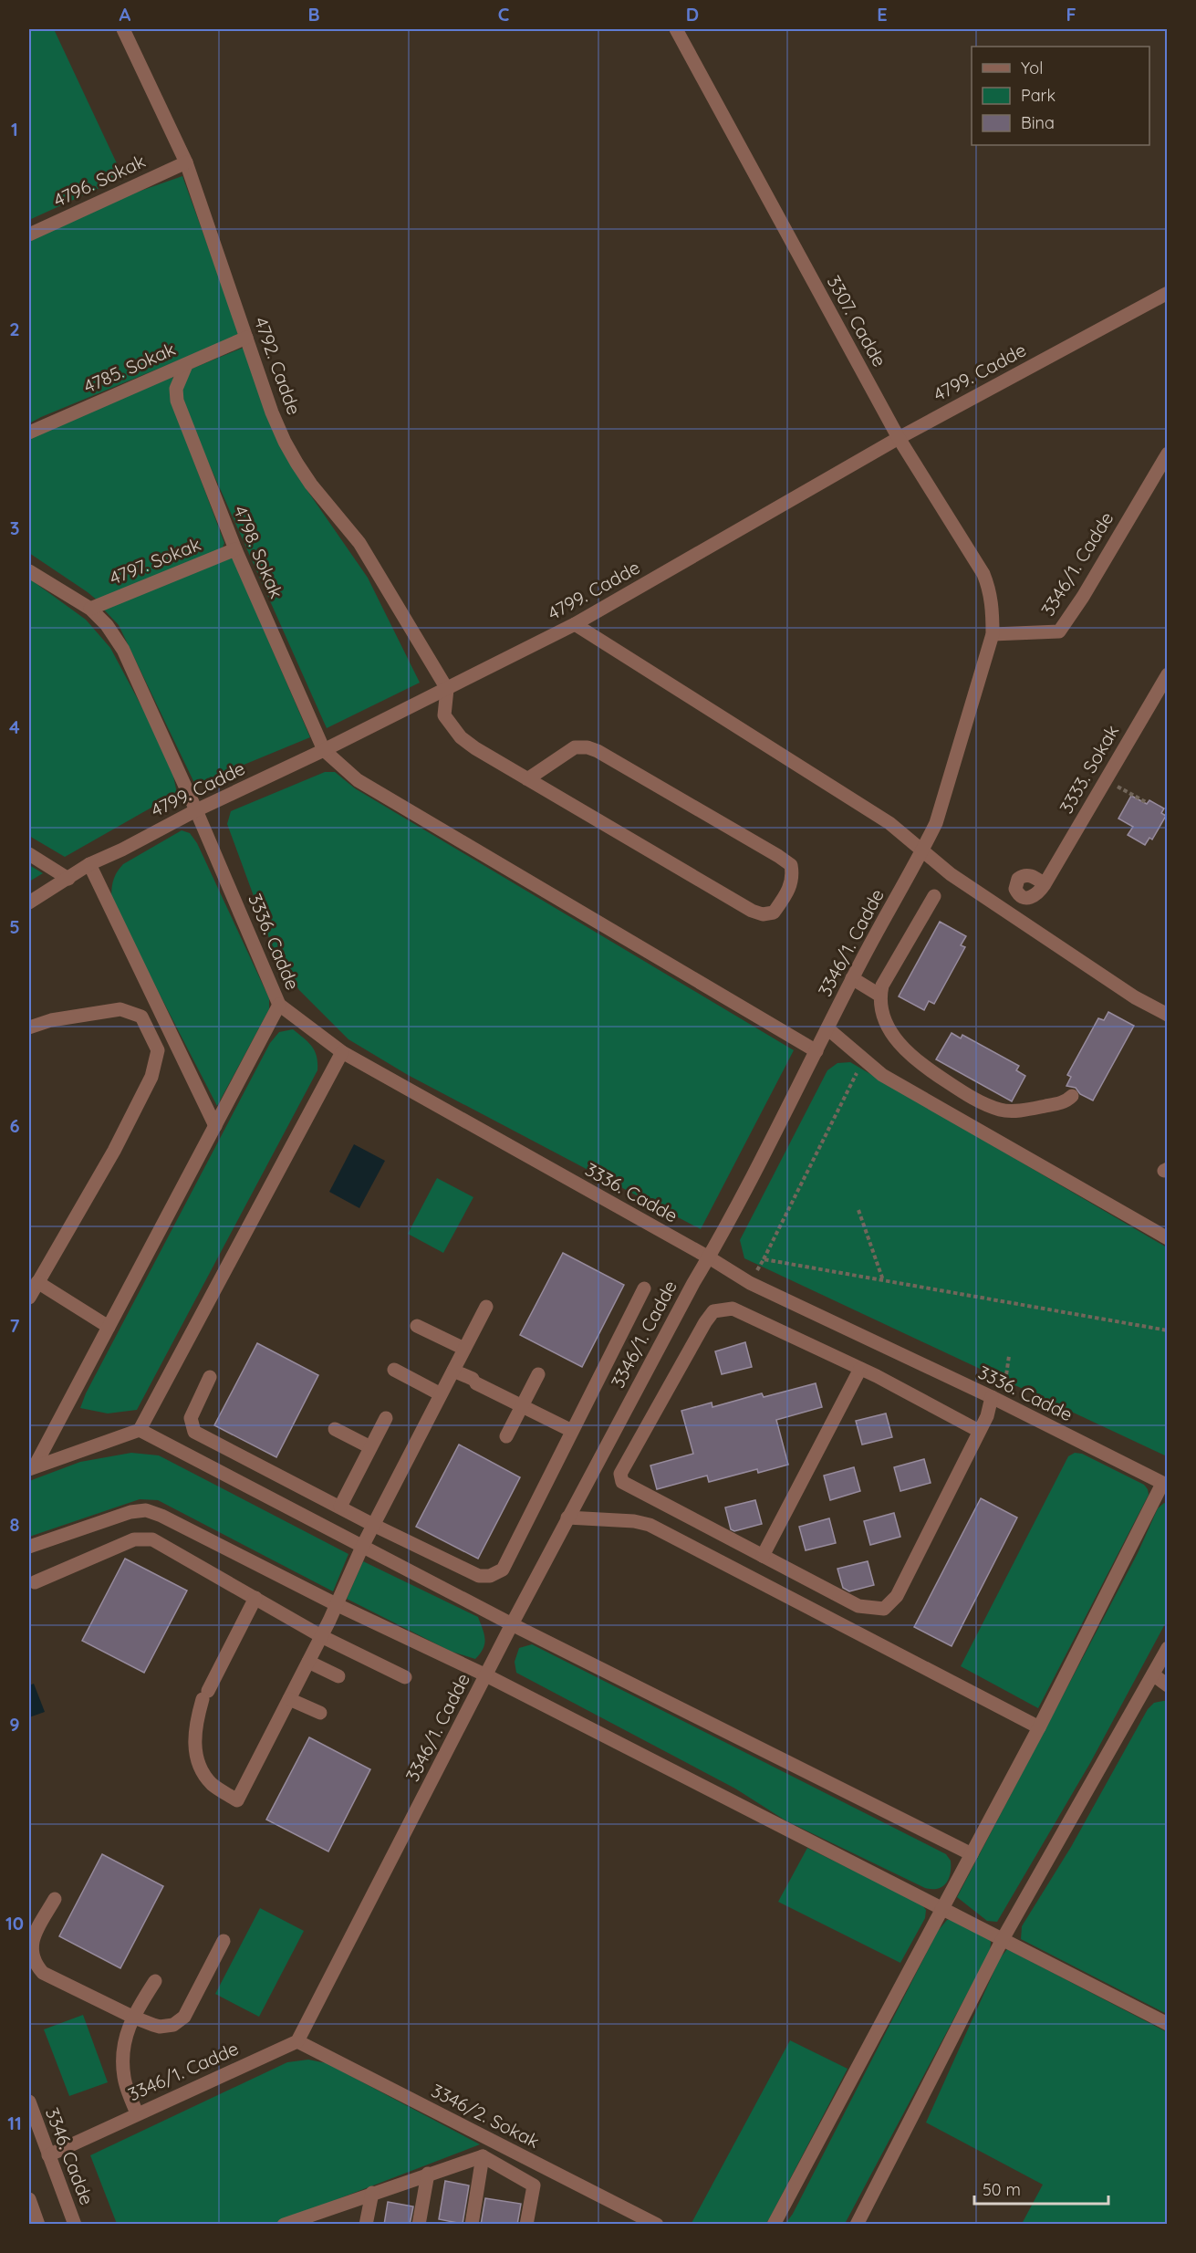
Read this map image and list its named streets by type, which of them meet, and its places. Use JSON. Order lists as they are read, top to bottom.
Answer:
{
  "streets": {
    "street": [
      "4796. Sokak",
      "3307. Cadde",
      "4792. Cadde",
      "4785. Sokak",
      "4799. Cadde",
      "4798. Sokak",
      "4797. Sokak",
      "3346/1. Cadde",
      "3333. Sokak",
      "3336. Cadde",
      "3346/2. Sokak",
      "3346. Cadde"
    ]
  },
  "crossings": [
    ["4796. Sokak", "4792. Cadde"],
    ["3307. Cadde", "4799. Cadde"],
    ["3307. Cadde", "3346/1. Cadde"],
    ["4792. Cadde", "4785. Sokak"],
    ["4792. Cadde", "4799. Cadde"],
    ["4785. Sokak", "4798. Sokak"],
    ["4799. Cadde", "4798. Sokak"],
    ["4799. Cadde", "3336. Cadde"],
    ["4798. Sokak", "4797. Sokak"],
    ["4797. Sokak", "3336. Cadde"],
    ["3346/1. Cadde", "3336. Cadde"],
    ["3346/1. Cadde", "3346/2. Sokak"],
    ["3346/1. Cadde", "3346. Cadde"]
  ],
  "legend": ["Yol", "Park", "Bina"],
  "scale_bar": "50 m",
  "grid": {
    "columns": [
      "A",
      "B",
      "C",
      "D",
      "E",
      "F"
    ],
    "rows": [
      "1",
      "2",
      "3",
      "4",
      "5",
      "6",
      "7",
      "8",
      "9",
      "10",
      "11"
    ]
  }
}
